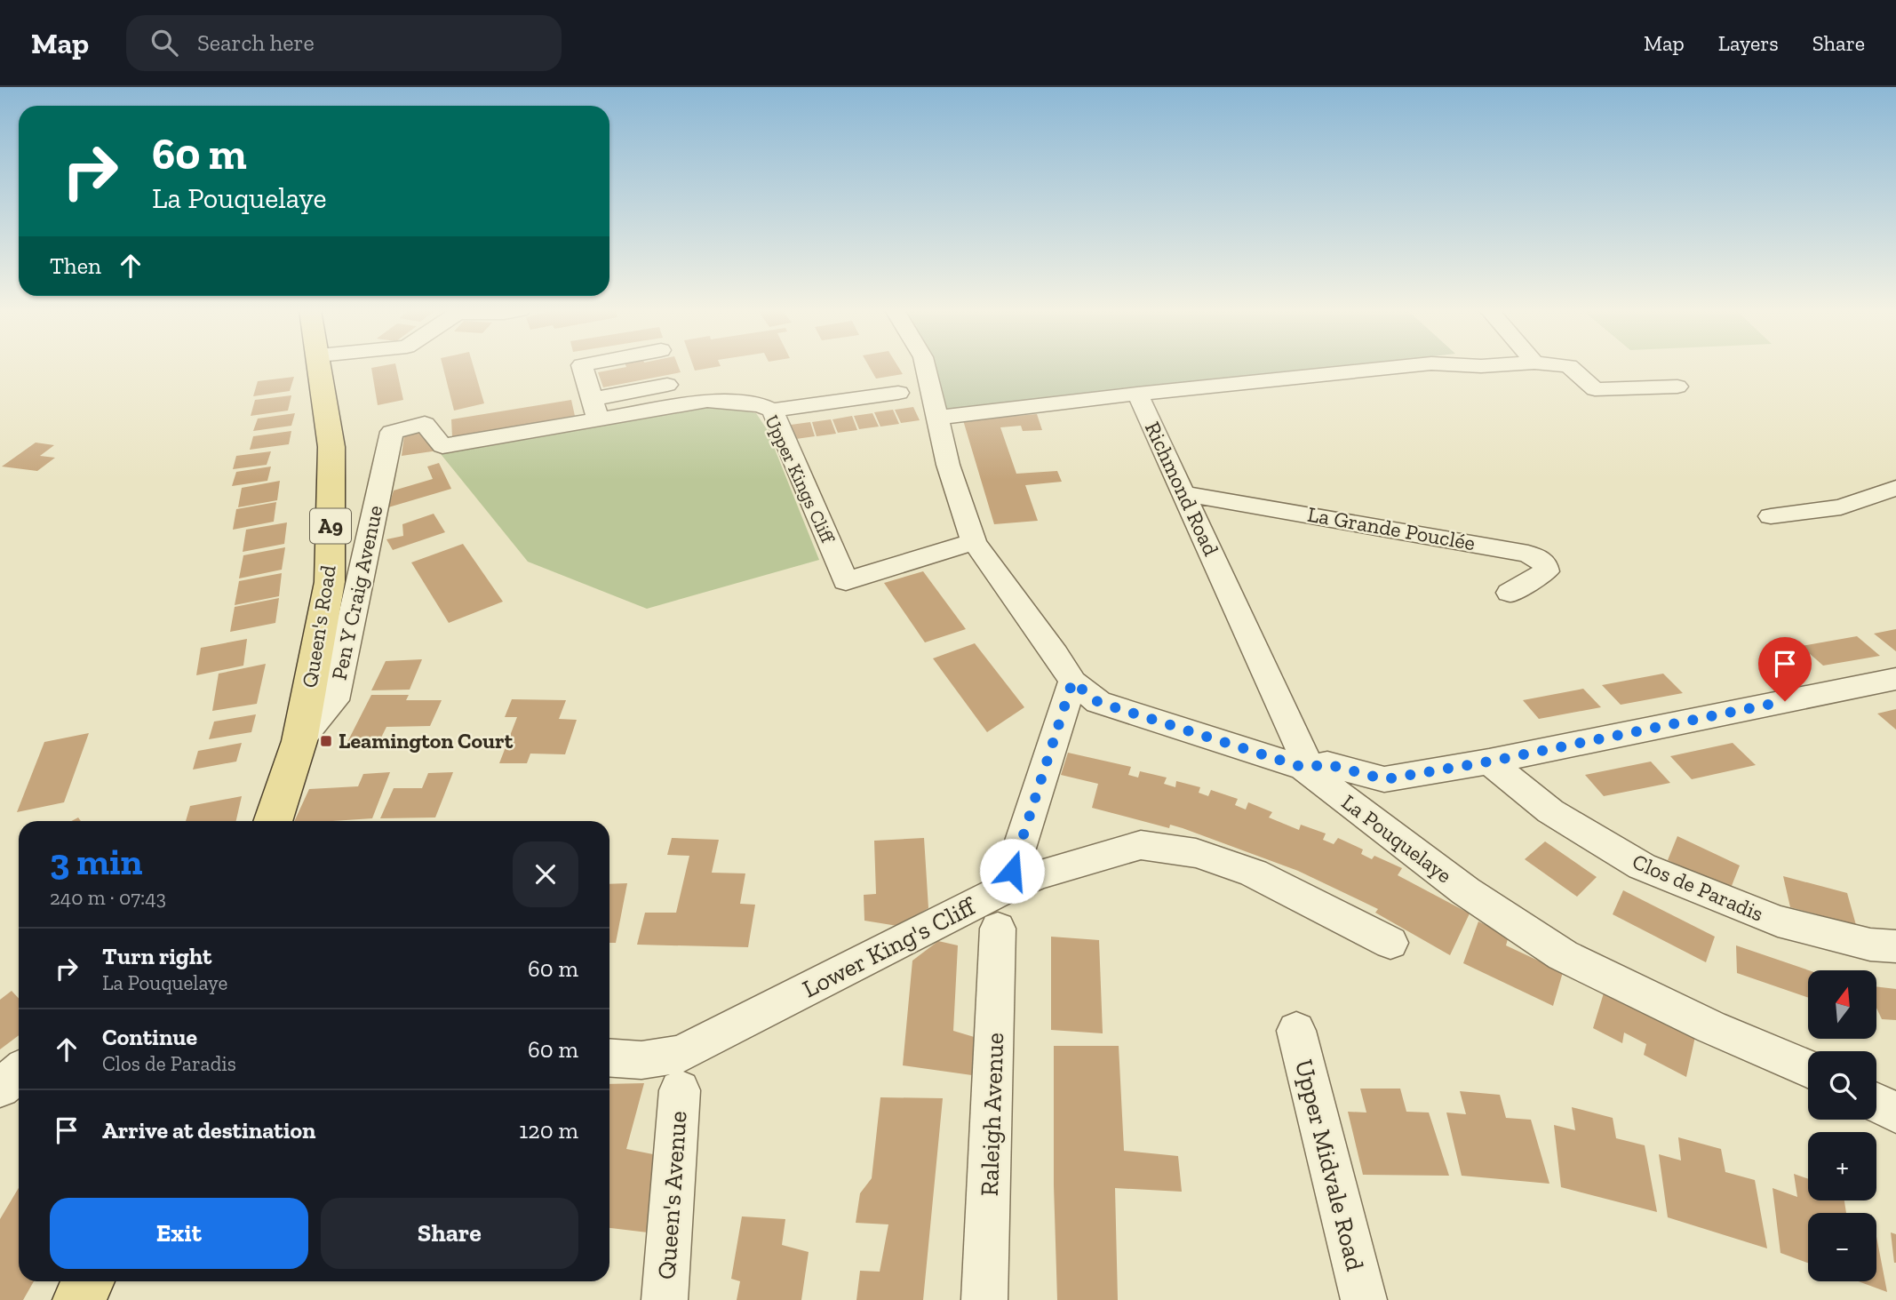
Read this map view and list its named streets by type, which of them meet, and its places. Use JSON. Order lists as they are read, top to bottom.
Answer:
{
  "streets": {
    "main road": ["A9", "Queen's Road"],
    "street": [
      "Upper Kings Cliff",
      "Richmond Road",
      "La Grande Pouclée",
      "Pen Y Craig Avenue",
      "La Pouquelaye",
      "Clos de Paradis",
      "Lower King's Cliff",
      "Raleigh Avenue",
      "Upper Midvale Road",
      "Queen's Avenue"
    ]
  },
  "crossings": [
    ["Upper Kings Cliff", "Pen Y Craig Avenue"],
    ["Upper Kings Cliff", "La Pouquelaye"],
    ["Richmond Road", "La Grande Pouclée"],
    ["Richmond Road", "La Pouquelaye"],
    ["Pen Y Craig Avenue", "Queen's Road"]
  ],
  "places": {
    "transit": ["Leamington Court"]
  },
  "north": "top",
  "page": {
    "header": "Map",
    "search": "Search here",
    "nav": ["Map", "Layers", "Share"],
    "turn": ["60 m", "La Pouquelaye"],
    "then": "Then",
    "heading": ["3 min", "240 m · 07:43"],
    "list": [
      {
        "name": "Turn right",
        "note": "La Pouquelaye",
        "value": "60 m"
      },
      {
        "name": "Continue",
        "note": "Clos de Paradis",
        "value": "60 m"
      },
      {
        "name": "Arrive at destination",
        "value": "120 m"
      }
    ],
    "map_buttons": ["+", "−"],
    "buttons": ["Exit", "Share"]
  }
}
